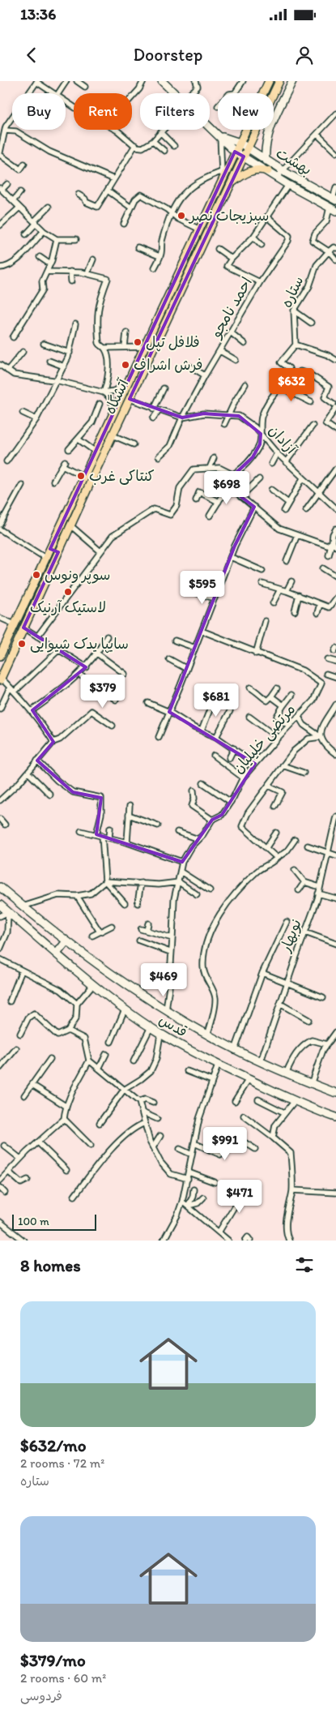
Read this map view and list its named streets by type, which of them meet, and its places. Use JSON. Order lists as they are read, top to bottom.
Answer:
{
  "streets": {
    "main road": ["بهشت", "آتشگاه", "قدس"],
    "street": [
      "ستاره",
      "احمد نامجو",
      "آزادان",
      "مرتضی خلیلیان",
      "نوبهار"
    ]
  },
  "crossings": [
    ["بهشت", "آتشگاه"],
    ["احمد نامجو", "آزادان"],
    ["آتشگاه", "آزادان"],
    ["مرتضی خلیلیان", "قدس"],
    ["نوبهار", "قدس"]
  ],
  "places": [
    "سبزیجات نصر",
    "فلافل تپل",
    "فرش اشراف",
    "کنتاکی غرب",
    "سوپر ونوس",
    "لاستیک آرنیک",
    "سایپا یدک شیوایی"
  ],
  "scale_bar": "100 m",
  "page": {
    "status": "13:36",
    "header": "Doorstep",
    "chip": [
      "Buy",
      "Rent",
      "Filters",
      "New"
    ],
    "price": [
      "$632",
      "$698",
      "$595",
      "$379",
      "$681",
      "$469",
      "$991",
      "$471"
    ],
    "scale": "100 m",
    "heading": "8 homes",
    "list": [
      {
        "name": "$632/mo",
        "note": "2 rooms · 72 m² · ستاره"
      },
      {
        "name": "$379/mo",
        "note": "2 rooms · 60 m² · فردوسی"
      }
    ]
  }
}
